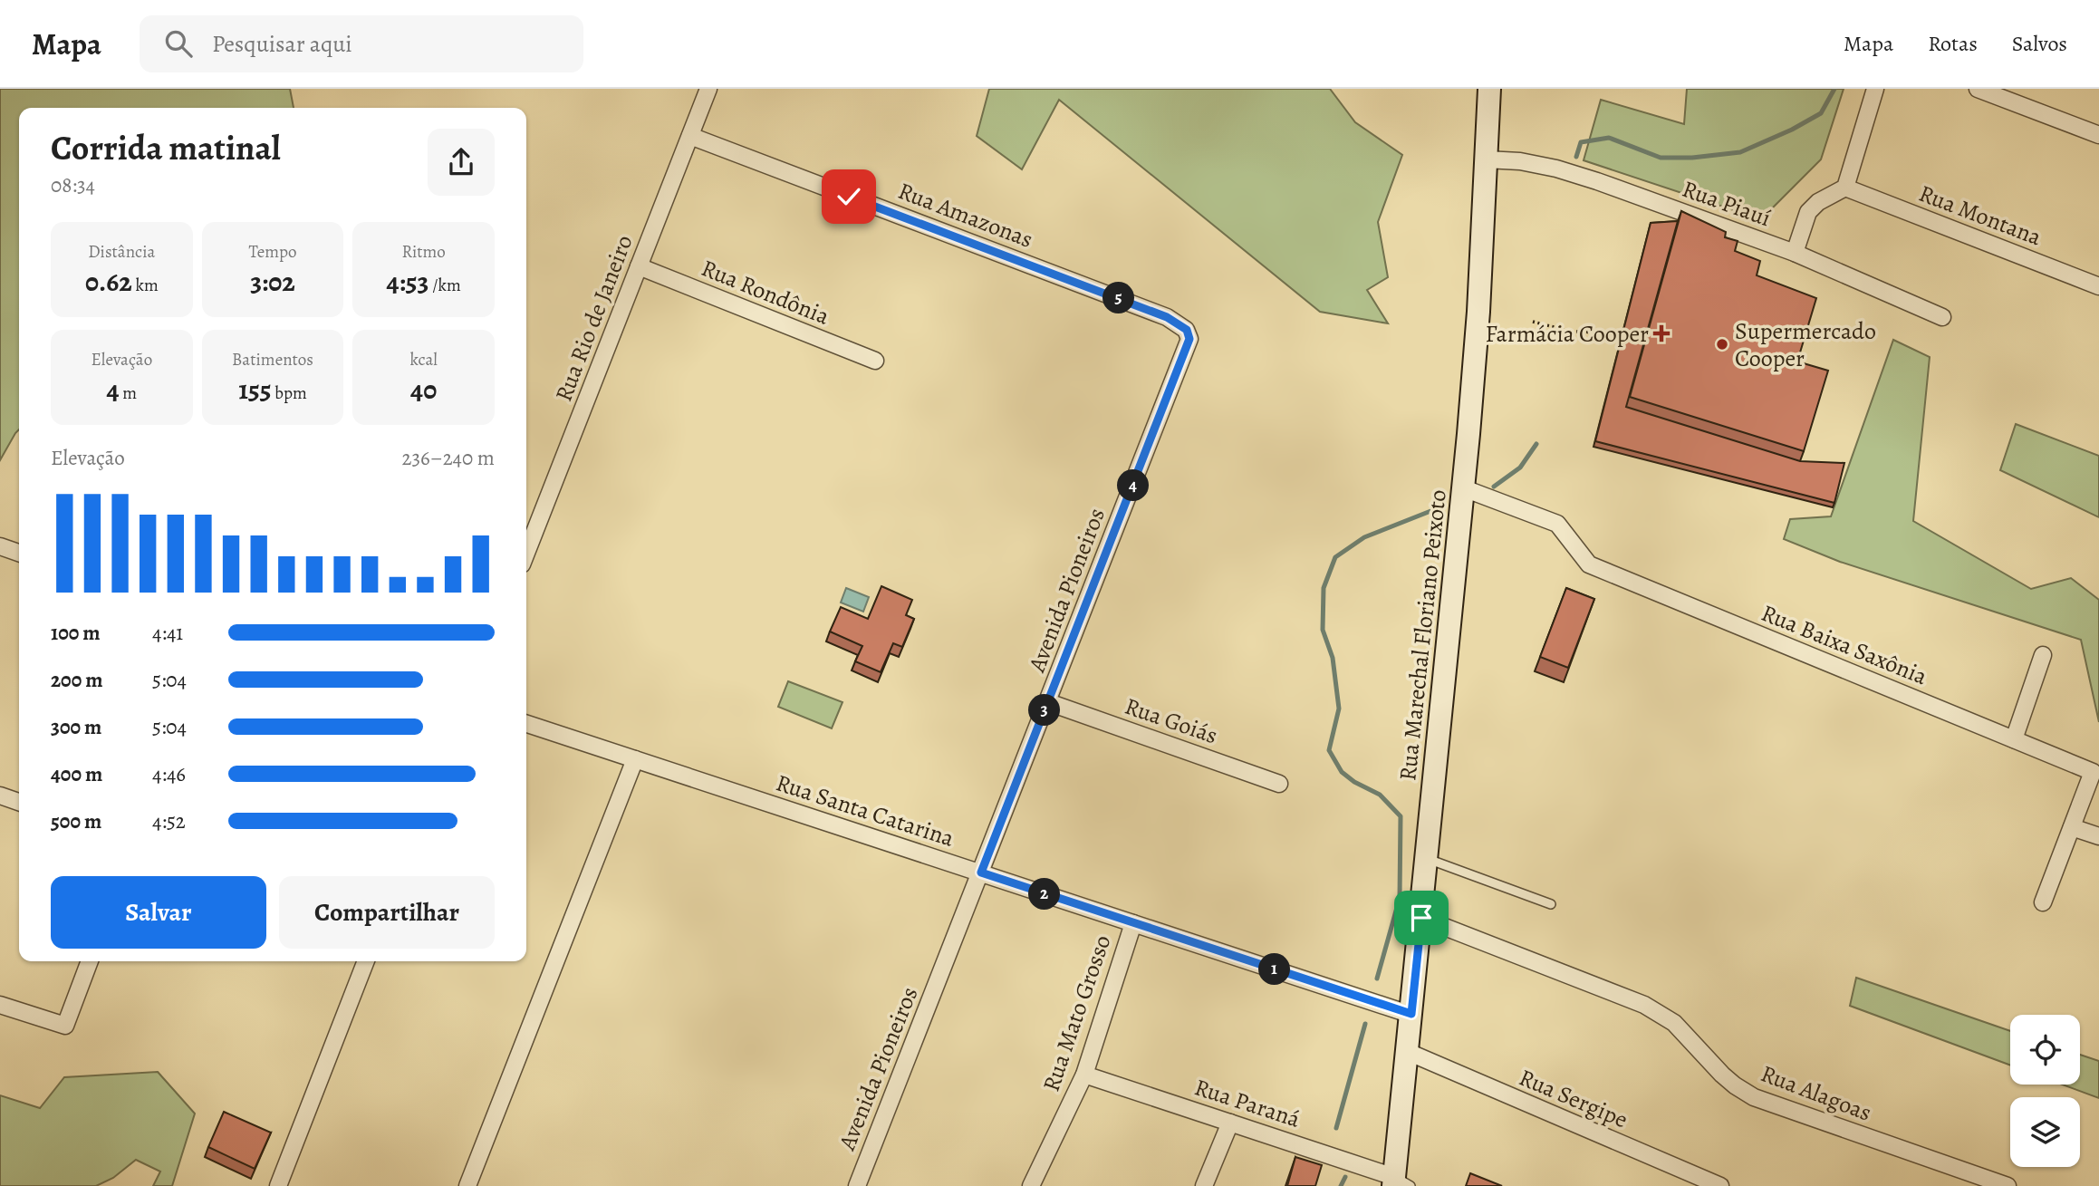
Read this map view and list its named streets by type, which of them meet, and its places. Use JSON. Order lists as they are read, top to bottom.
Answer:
{
  "streets": {
    "main road": ["Rua Marechal Floriano Peixoto"],
    "street": [
      "Rua Piauí",
      "Rua Amazonas",
      "Rua Montana",
      "Rua Rondônia",
      "Rua Rio de Janeiro",
      "Avenida Pioneiros",
      "Rua Baixa Saxônia",
      "Rua Goiás",
      "Rua Santa Catarina",
      "Rua Mato Grosso",
      "Rua Alagoas",
      "Rua Sergipe",
      "Rua Paraná"
    ]
  },
  "crossings": [
    ["Rua Piauí", "Rua Marechal Floriano Peixoto"],
    ["Rua Amazonas", "Rua Rio de Janeiro"],
    ["Rua Amazonas", "Avenida Pioneiros"],
    ["Rua Rondônia", "Rua Rio de Janeiro"],
    ["Avenida Pioneiros", "Rua Goiás"],
    ["Avenida Pioneiros", "Rua Santa Catarina"],
    ["Rua Marechal Floriano Peixoto", "Rua Baixa Saxônia"],
    ["Rua Marechal Floriano Peixoto", "Rua Santa Catarina"],
    ["Rua Marechal Floriano Peixoto", "Rua Alagoas"],
    ["Rua Marechal Floriano Peixoto", "Rua Sergipe"],
    ["Rua Marechal Floriano Peixoto", "Rua Paraná"],
    ["Rua Santa Catarina", "Rua Mato Grosso"],
    ["Rua Mato Grosso", "Rua Paraná"]
  ],
  "places": {
    "health": ["Farmácia Cooper"],
    "other": ["Supermercado Cooper"]
  },
  "page": {
    "header": "Mapa",
    "search": "Pesquisar aqui",
    "nav": ["Mapa", "Rotas", "Salvos"],
    "heading": ["Corrida matinal", "08:34"],
    "stats": [
      ["Distância", "0.62 km"],
      ["Tempo", "3:02"],
      ["Ritmo", "4:53 /km"],
      ["Elevação", "4 m"],
      ["Batimentos", "155 bpm"],
      ["kcal", "40"]
    ],
    "pins": [
      "5",
      "4",
      "3",
      "2",
      "1"
    ],
    "chart": ["Elevação", "236–240 m"],
    "list": [
      {
        "name": "100 m",
        "note": "4:41"
      },
      {
        "name": "200 m",
        "note": "5:04"
      },
      {
        "name": "300 m",
        "note": "5:04"
      },
      {
        "name": "400 m",
        "note": "4:46"
      },
      {
        "name": "500 m",
        "note": "4:52"
      }
    ],
    "buttons": ["Salvar", "Compartilhar"]
  }
}
